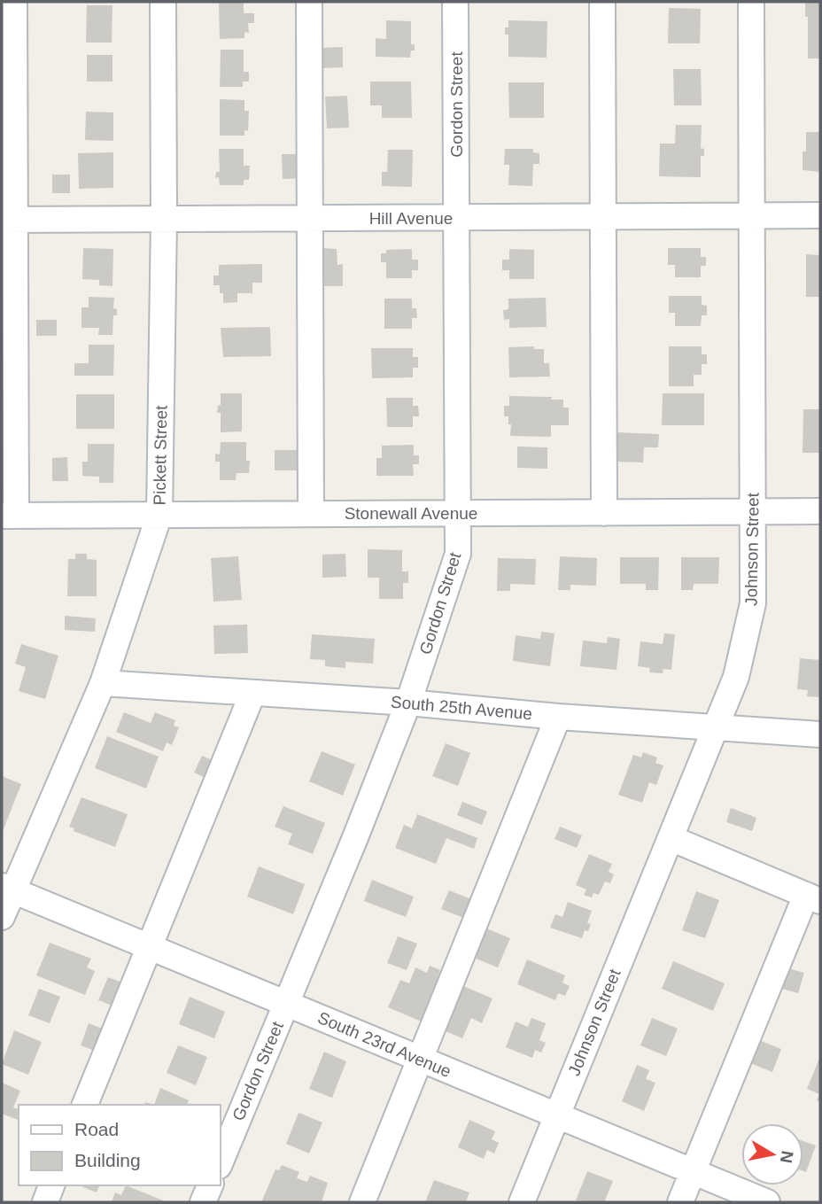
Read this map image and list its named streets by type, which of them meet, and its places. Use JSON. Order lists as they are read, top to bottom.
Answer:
{
  "streets": {
    "street": [
      "Gordon Street",
      "Hill Avenue",
      "Pickett Street",
      "Stonewall Avenue",
      "Johnson Street",
      "South 25th Avenue",
      "South 23rd Avenue"
    ]
  },
  "crossings": [
    ["Gordon Street", "Hill Avenue"],
    ["Gordon Street", "Stonewall Avenue"],
    ["Gordon Street", "South 25th Avenue"],
    ["Gordon Street", "South 23rd Avenue"],
    ["Hill Avenue", "Pickett Street"],
    ["Hill Avenue", "Johnson Street"],
    ["Pickett Street", "Stonewall Avenue"],
    ["Pickett Street", "South 25th Avenue"],
    ["Pickett Street", "South 23rd Avenue"],
    ["Stonewall Avenue", "Johnson Street"],
    ["Johnson Street", "South 25th Avenue"],
    ["Johnson Street", "South 23rd Avenue"]
  ],
  "legend": ["Road", "Building"],
  "north": "right"
}
